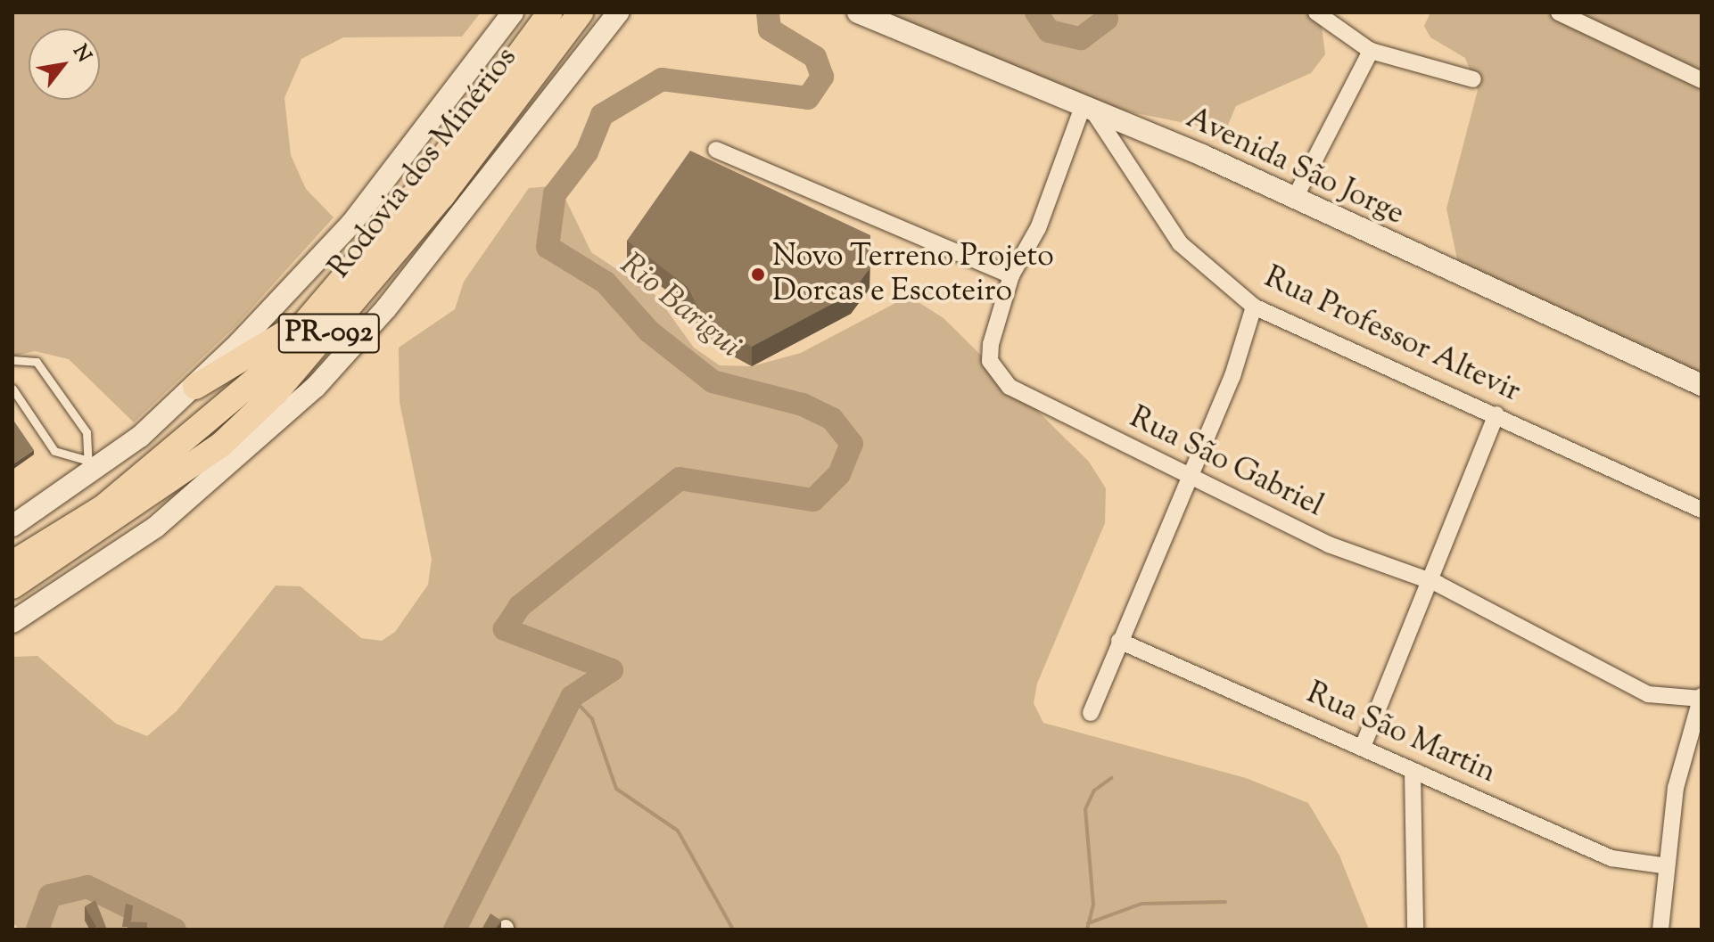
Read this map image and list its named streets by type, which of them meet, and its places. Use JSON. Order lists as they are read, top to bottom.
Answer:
{
  "streets": {
    "main road": ["Rodovia dos Minérios", "Avenida São Jorge", "PR-092"],
    "street": ["Rua Professor Altevir", "Rua São Gabriel", "Rua São Martin"]
  },
  "crossings": [
    ["Avenida São Jorge", "Rua Professor Altevir"],
    ["Avenida São Jorge", "Rua São Gabriel"],
    ["Rua Professor Altevir", "Rua São Gabriel"]
  ],
  "water": ["Rio Barigui"],
  "places": ["Novo Terreno Projeto Dorcas e Escoteiro"],
  "north": "top right"
}
